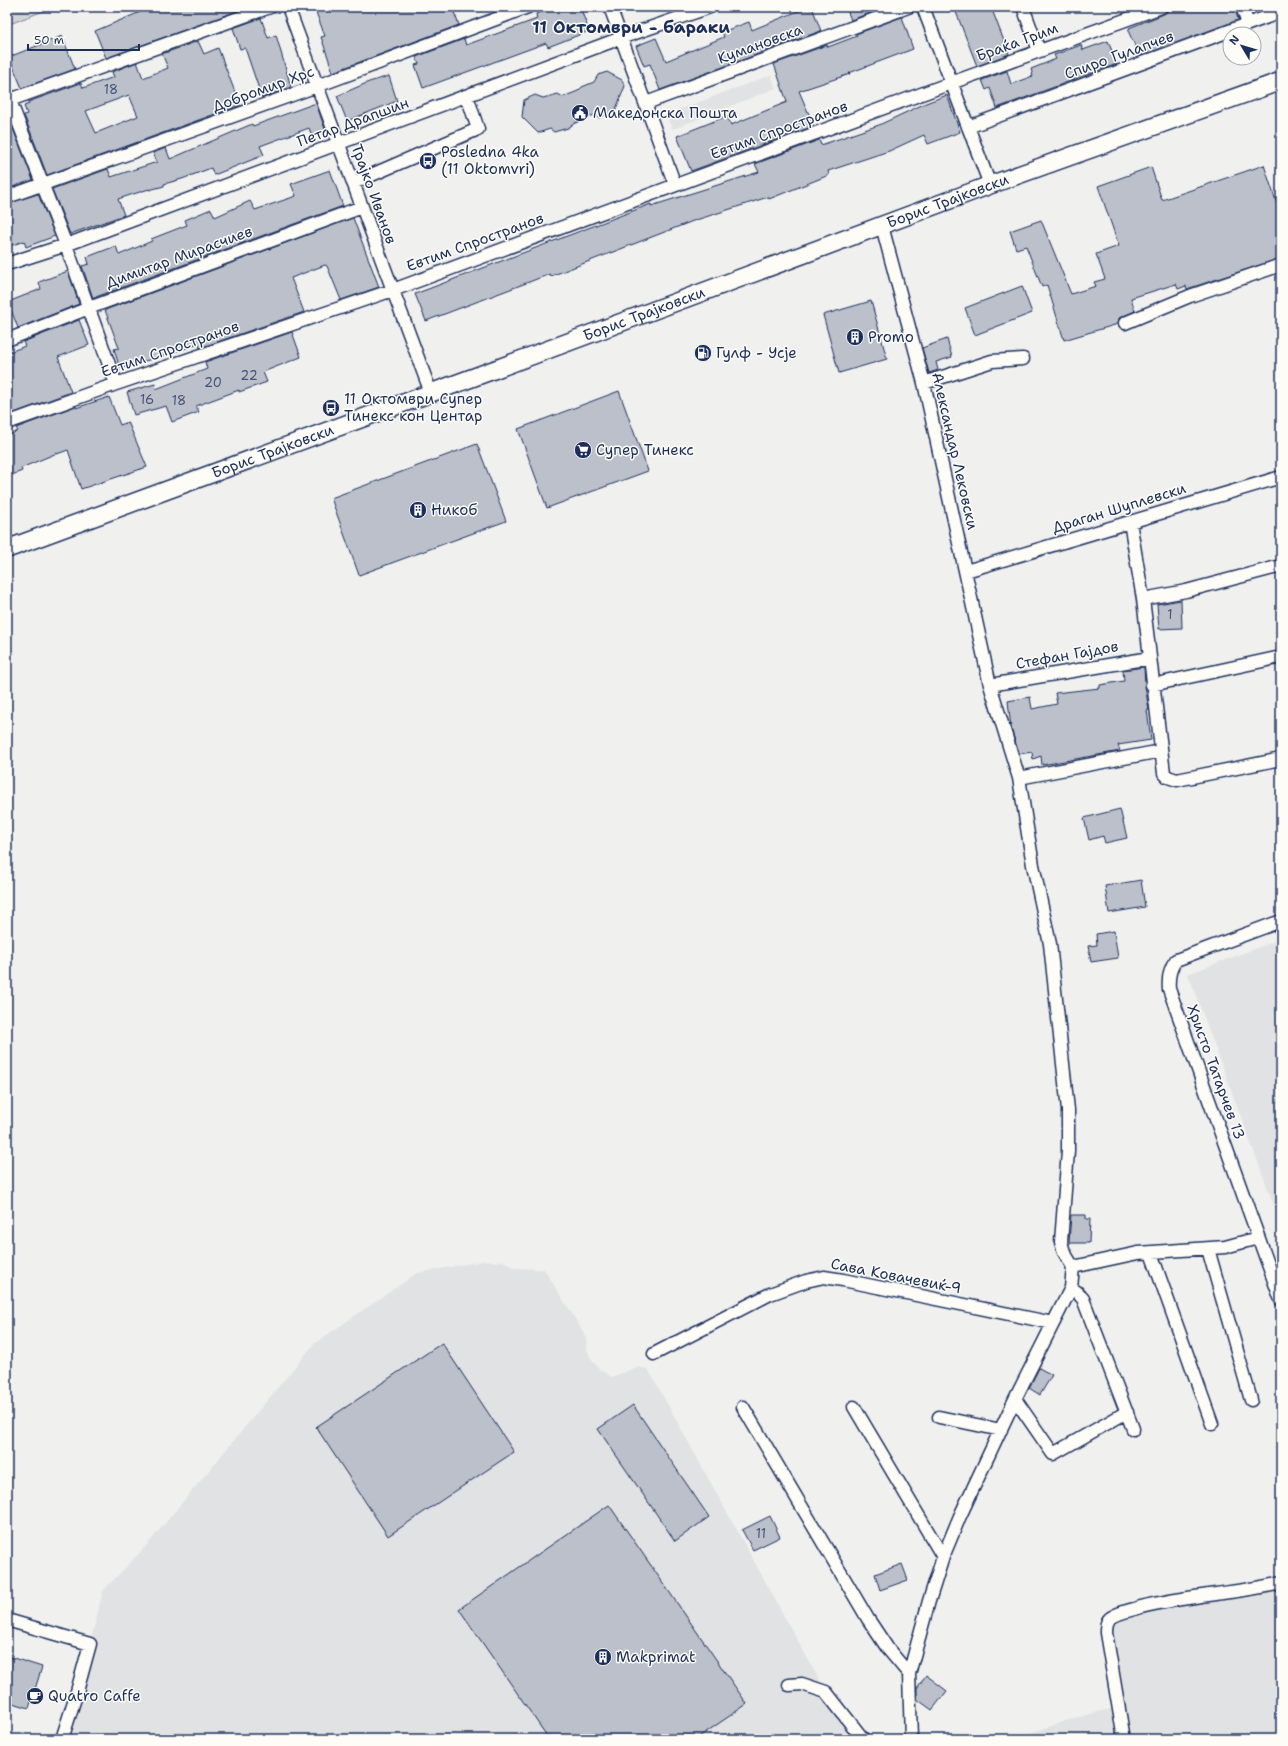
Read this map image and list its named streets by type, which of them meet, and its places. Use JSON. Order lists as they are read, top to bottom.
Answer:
{
  "streets": {
    "street": [
      "Браќа Грим",
      "Кумановска",
      "Спиро Гулапчев",
      "Добромир Хрс",
      "Петар Драпшин",
      "Евтим Спространов",
      "Трајко Иванов",
      "Борис Трајковски",
      "Димитар Мирасчиев",
      "Александар Лековски",
      "Драган Шуплевски",
      "Стефан Гајдов",
      "Христо Татарчев 13",
      "Сава Ковачевиќ-9"
    ]
  },
  "crossings": [
    ["Браќа Грим", "Евтим Спространов"],
    ["Добромир Хрс", "Трајко Иванов"],
    ["Петар Драпшин", "Трајко Иванов"],
    ["Евтим Спространов", "Трајко Иванов"],
    ["Трајко Иванов", "Борис Трајковски"],
    ["Трајко Иванов", "Димитар Мирасчиев"],
    ["Борис Трајковски", "Александар Лековски"],
    ["Александар Лековски", "Драган Шуплевски"],
    ["Александар Лековски", "Стефан Гајдов"]
  ],
  "districts": ["11 Октомври - бараки"],
  "places": {
    "public building": ["Македонска Пошта"],
    "bus stop": ["Posledna 4ka (11 Oktomvri)", "11 Октомври Супер Тинекс кон Центар"],
    "building": ["Promo", "Никоб", "Makprimat"],
    "fuel station": ["Гулф - Усје"],
    "supermarket": ["Супер Тинекс"],
    "cafe": ["Quatro Caffe"]
  },
  "house_numbers": [
    "18",
    "22",
    "20",
    "16",
    "18",
    "1",
    "11"
  ],
  "scale_bar": "50 m",
  "north": "top left"
}
